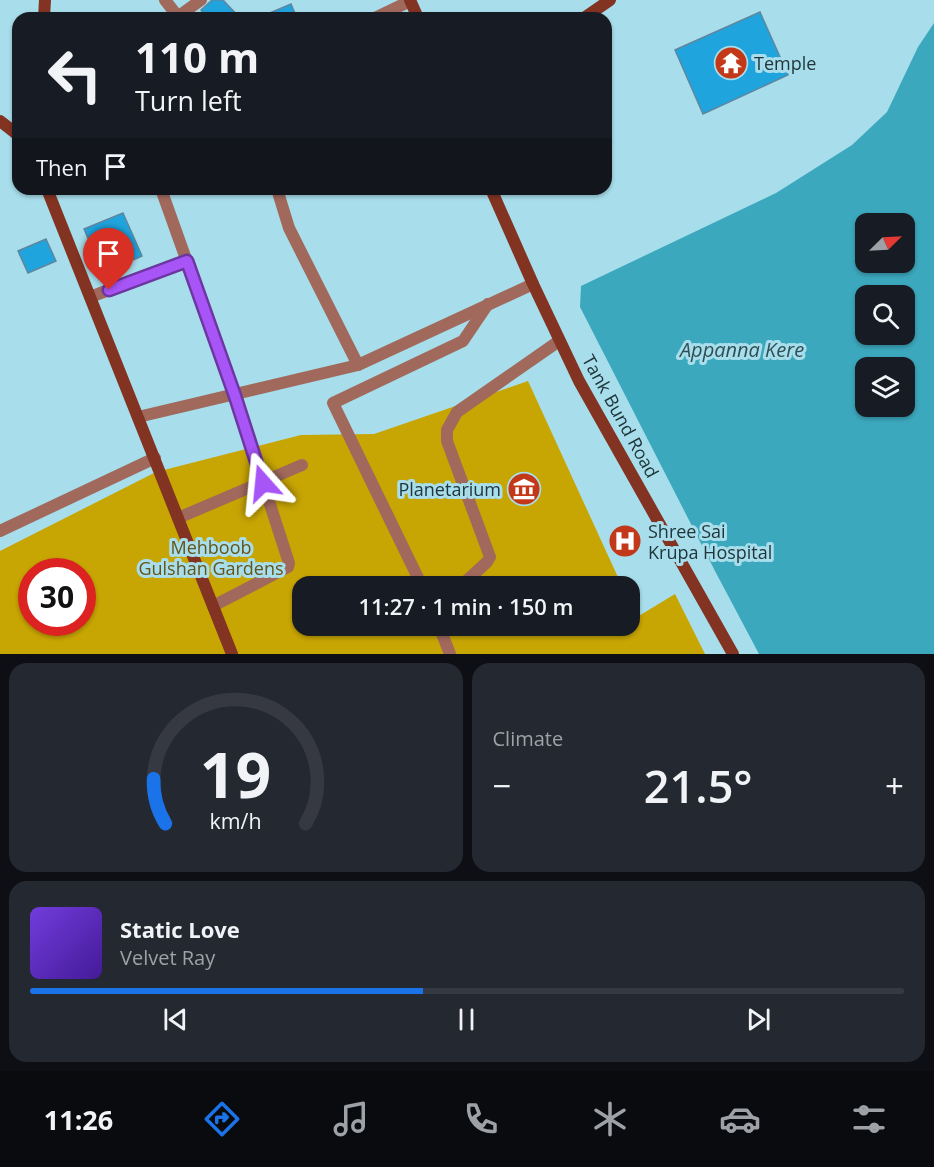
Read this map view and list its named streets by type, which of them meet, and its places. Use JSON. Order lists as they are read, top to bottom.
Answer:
{
  "streets": {
    "street": ["Tank Bund Road"]
  },
  "water": ["Appanna Kere"],
  "parks": ["Mehboob Gulshan Gardens"],
  "places": {
    "temple": ["Temple"],
    "museum": ["Planetarium"],
    "hospital": ["Shree Sai Krupa Hospital"]
  },
  "north": "top right",
  "page": {
    "turn": ["110 m", "Turn left"],
    "then": "Then",
    "limit": "30",
    "trip": "11:27 · 1 min · 150 m",
    "tile": "Climate",
    "heat": ["−", "21.5°", "+"],
    "song": ["Static Love", "Velvet Ray"],
    "tabs": "11:26",
    "gauge": ["19", "km/h"]
  }
}
